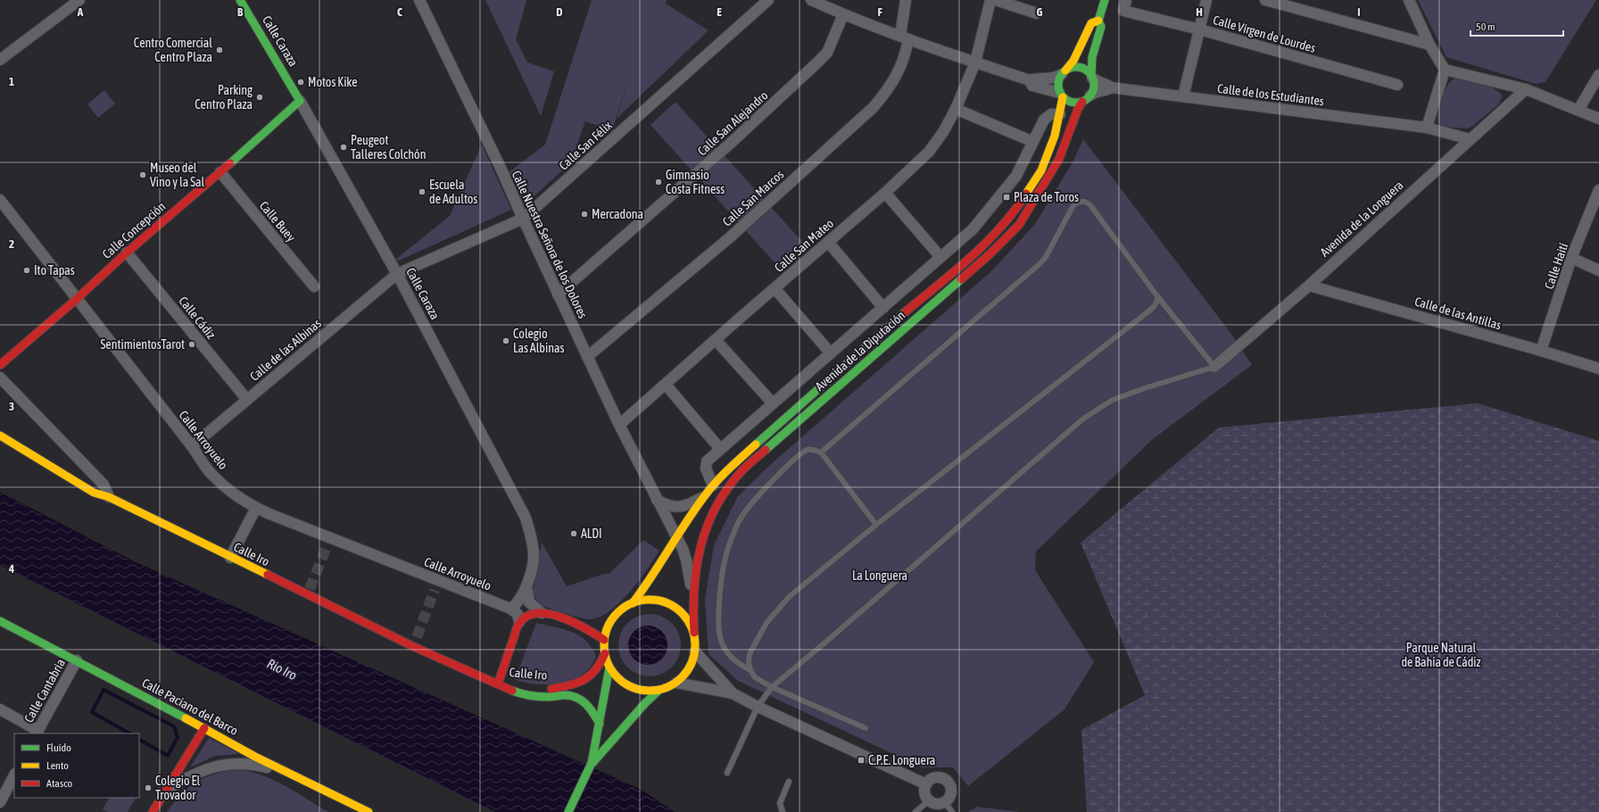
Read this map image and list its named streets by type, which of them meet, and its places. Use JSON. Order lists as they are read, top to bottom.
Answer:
{
  "streets": {
    "main road": [
      "Calle Caraza",
      "Calle Concepción",
      "Avenida de la Diputación",
      "Calle Iro",
      "Calle Paciano del Barco"
    ],
    "street": [
      "Calle Virgen de Lourdes",
      "Calle de los Estudiantes",
      "Calle San Alejandro",
      "Calle San Félix",
      "Calle San Marcos",
      "Avenida de la Longuera",
      "Calle Buey",
      "Calle Nuestra Señora de los Dolores",
      "Calle San Mateo",
      "Calle Haití",
      "Calle de las Antillas",
      "Calle Cádiz",
      "Calle de las Albinas",
      "Calle Arroyuelo",
      "Calle Cantabria"
    ]
  },
  "crossings": [
    ["Calle Caraza", "Calle San Félix"],
    ["Calle Caraza", "Calle Concepción"],
    ["Calle Caraza", "Calle de las Albinas"],
    ["Calle Caraza", "Calle Arroyuelo"],
    ["Calle de los Estudiantes", "Avenida de la Longuera"],
    ["Calle de los Estudiantes", "Avenida de la Diputación"],
    ["Calle San Alejandro", "Calle Nuestra Señora de los Dolores"],
    ["Calle San Félix", "Calle Nuestra Señora de los Dolores"],
    ["Calle San Félix", "Calle de las Albinas"],
    ["Calle San Marcos", "Calle Nuestra Señora de los Dolores"],
    ["Avenida de la Longuera", "Calle de las Antillas"],
    ["Calle Buey", "Calle Concepción"],
    ["Calle Concepción", "Calle Cádiz"],
    ["Calle Concepción", "Calle Arroyuelo"],
    ["Calle Nuestra Señora de los Dolores", "Calle San Mateo"],
    ["Calle Nuestra Señora de los Dolores", "Avenida de la Diputación"],
    ["Calle Haití", "Calle de las Antillas"],
    ["Calle Cádiz", "Calle de las Albinas"],
    ["Calle de las Albinas", "Calle Arroyuelo"],
    ["Avenida de la Diputación", "Calle Iro"],
    ["Calle Cantabria", "Calle Paciano del Barco"]
  ],
  "water": ["Rio Iro"],
  "parks": ["La Longuera", "Parque Natural de Bahía de Cádiz"],
  "places": {
    "other": [
      "Centro Comercial Centro Plaza",
      "Motos Kike",
      "Parking Centro Plaza",
      "Peugeot Talleres Colchón",
      "Museo del Vino y la Sal",
      "Gimnasio Costa Fitness",
      "Escuela de Adultos",
      "Mercadona",
      "Ito Tapas",
      "Colegio Las Albinas",
      "SentimientosTarot",
      "ALDI",
      "Colegio El Trovador"
    ],
    "transit": ["Plaza de Toros", "C.P.E. Longuera"]
  },
  "legend": ["Fluido", "Lento", "Atasco"],
  "scale_bar": "50 m",
  "grid": {
    "columns": [
      "A",
      "B",
      "C",
      "D",
      "E",
      "F",
      "G",
      "H",
      "I"
    ],
    "rows": [
      "1",
      "2",
      "3",
      "4"
    ]
  }
}
